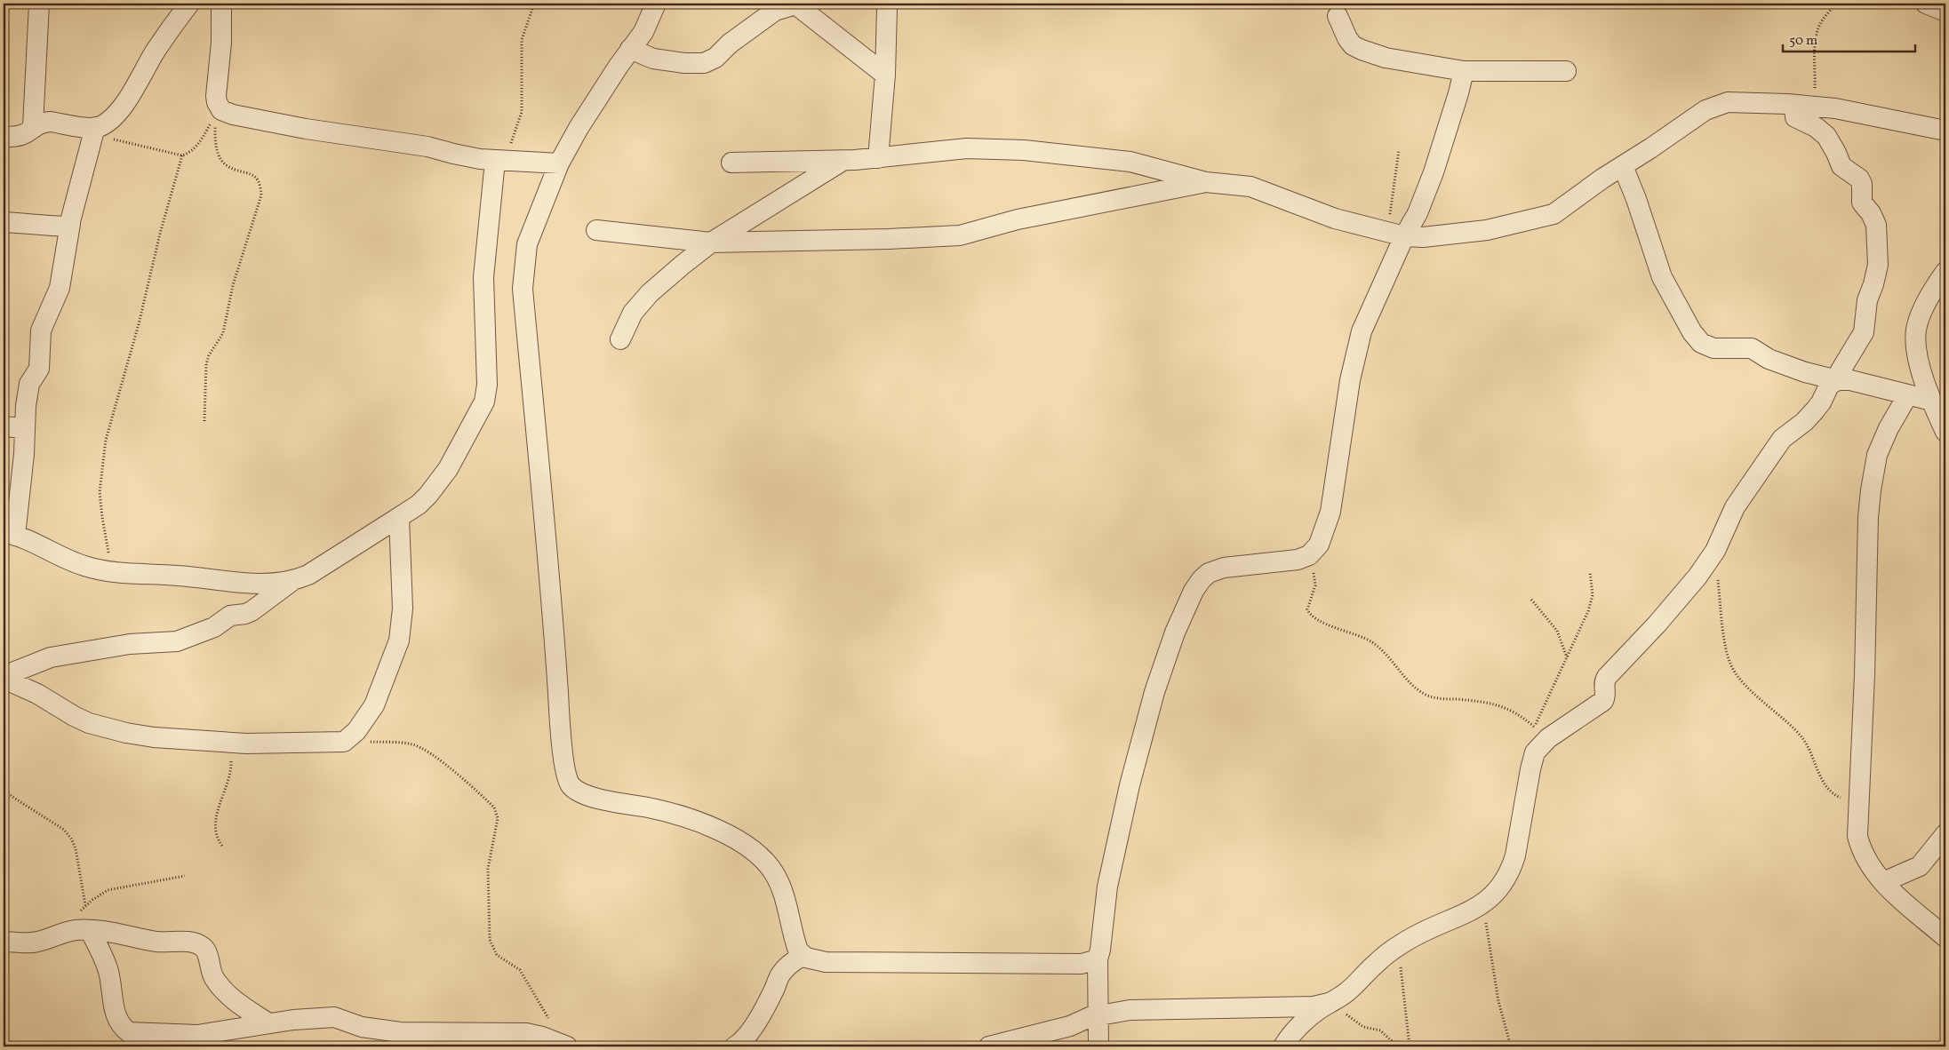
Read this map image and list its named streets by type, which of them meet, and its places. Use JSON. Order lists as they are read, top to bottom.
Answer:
{
  "scale_bar": "50 m"
}
